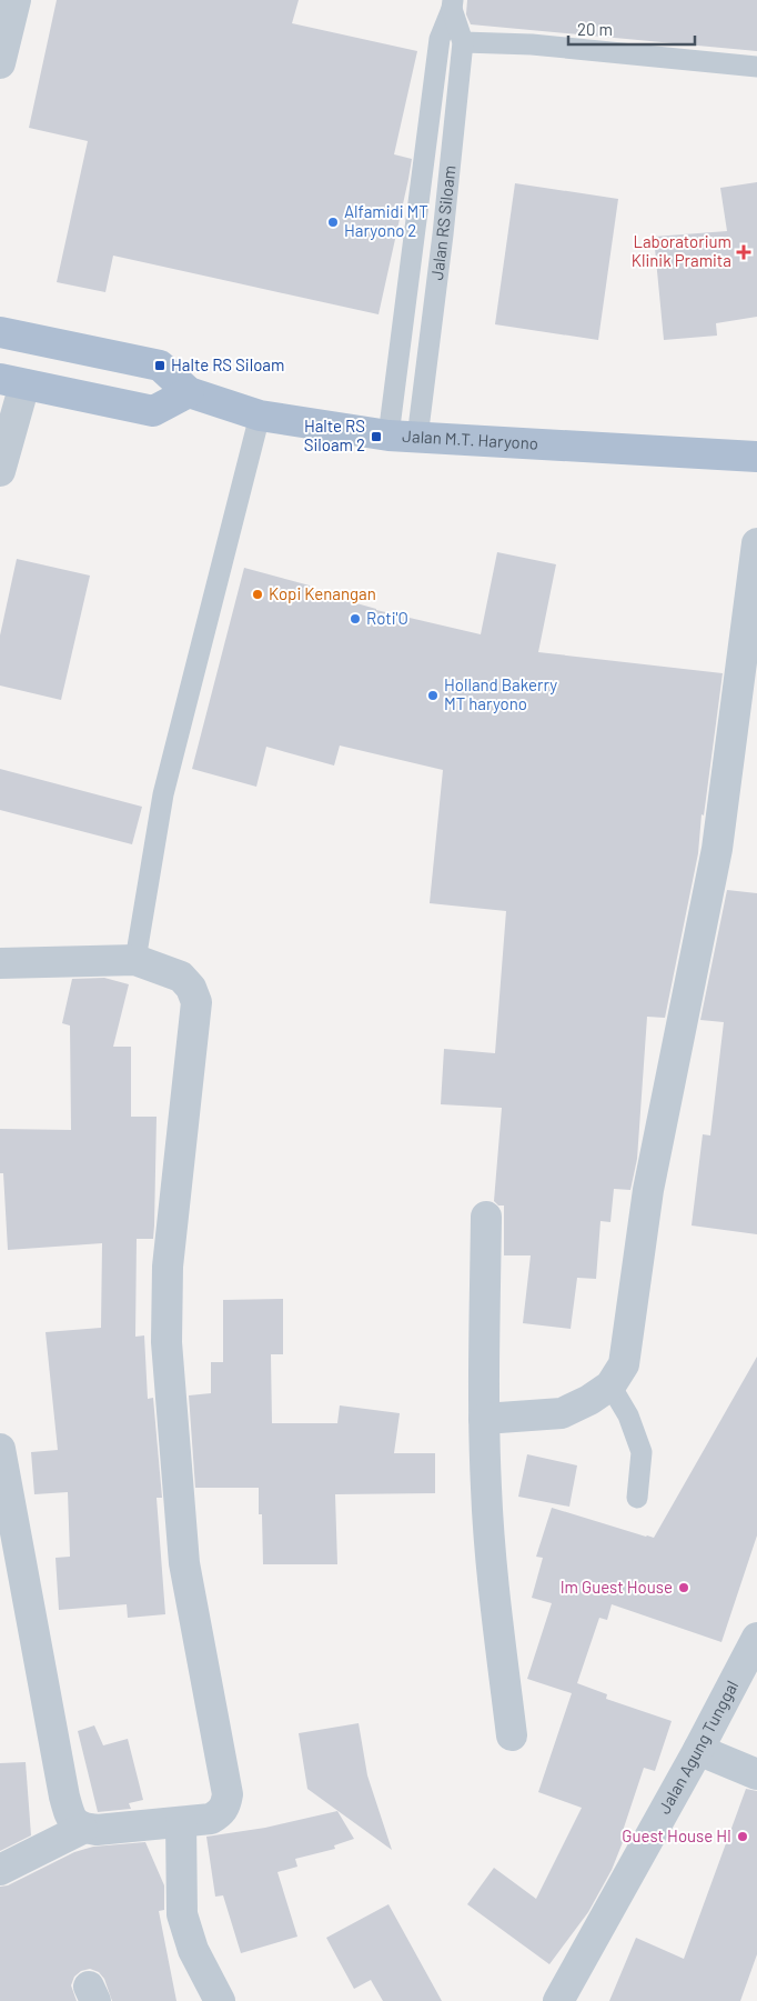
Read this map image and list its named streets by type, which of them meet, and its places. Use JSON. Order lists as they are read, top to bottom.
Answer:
{
  "streets": {
    "main road": ["Jalan M.T. Haryono"],
    "street": ["Jalan Agung Tunggal"],
    "lane": ["Jalan RS Siloam"]
  },
  "crossings": [
    ["Jalan RS Siloam", "Jalan M.T. Haryono"]
  ],
  "places": {
    "other": [
      "Alfamidi MT Haryono 2",
      "Kopi Kenangan",
      "Roti'O",
      "Holland Bakerry MT haryono",
      "Im Guest House",
      "Guest House HI"
    ],
    "health": ["Laboratorium Klinik Pramita"],
    "transit": ["Halte RS Siloam", "Halte RS Siloam 2"]
  },
  "scale_bar": "20 m"
}
